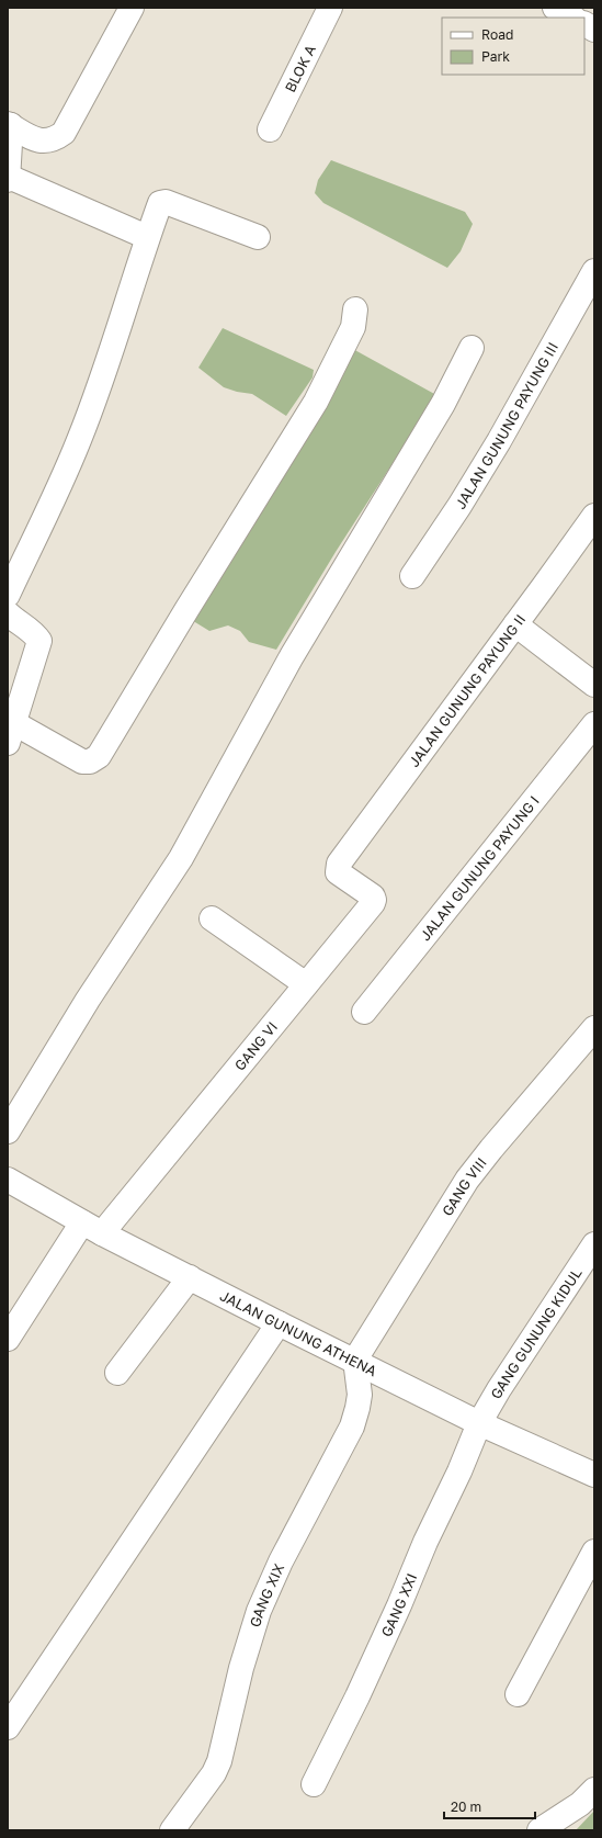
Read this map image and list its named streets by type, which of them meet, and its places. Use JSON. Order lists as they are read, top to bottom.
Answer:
{
  "streets": {
    "street": [
      "BLOK A",
      "JALAN GUNUNG PAYUNG III",
      "JALAN GUNUNG PAYUNG II",
      "JALAN GUNUNG PAYUNG I",
      "GANG VI",
      "GANG VIII",
      "JALAN GUNUNG ATHENA",
      "GANG GUNUNG KIDUL",
      "GANG XIX",
      "GANG XXI"
    ]
  },
  "crossings": [
    ["JALAN GUNUNG PAYUNG II", "GANG VI"],
    ["GANG VI", "JALAN GUNUNG ATHENA"],
    ["GANG VIII", "JALAN GUNUNG ATHENA"],
    ["GANG VIII", "GANG XIX"],
    ["JALAN GUNUNG ATHENA", "GANG GUNUNG KIDUL"],
    ["JALAN GUNUNG ATHENA", "GANG XIX"],
    ["JALAN GUNUNG ATHENA", "GANG XXI"],
    ["GANG GUNUNG KIDUL", "GANG XXI"]
  ],
  "legend": ["Road", "Park"],
  "scale_bar": "20 m"
}
